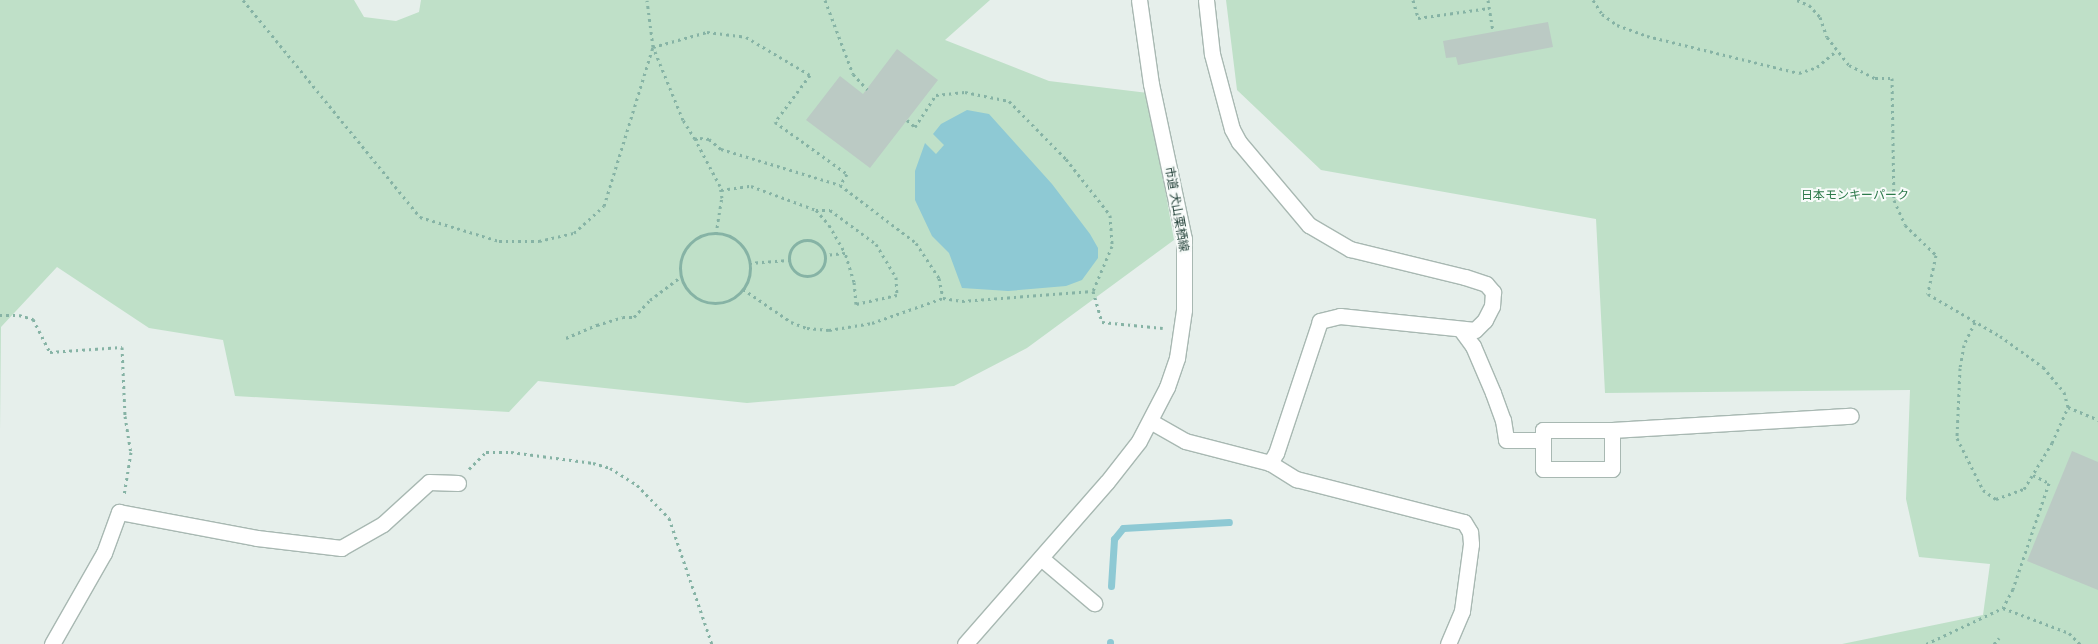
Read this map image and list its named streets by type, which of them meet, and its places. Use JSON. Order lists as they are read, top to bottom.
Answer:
{
  "streets": {
    "street": ["市道 犬山栗栖線"]
  },
  "parks": ["日本モンキーパーク"]
}
